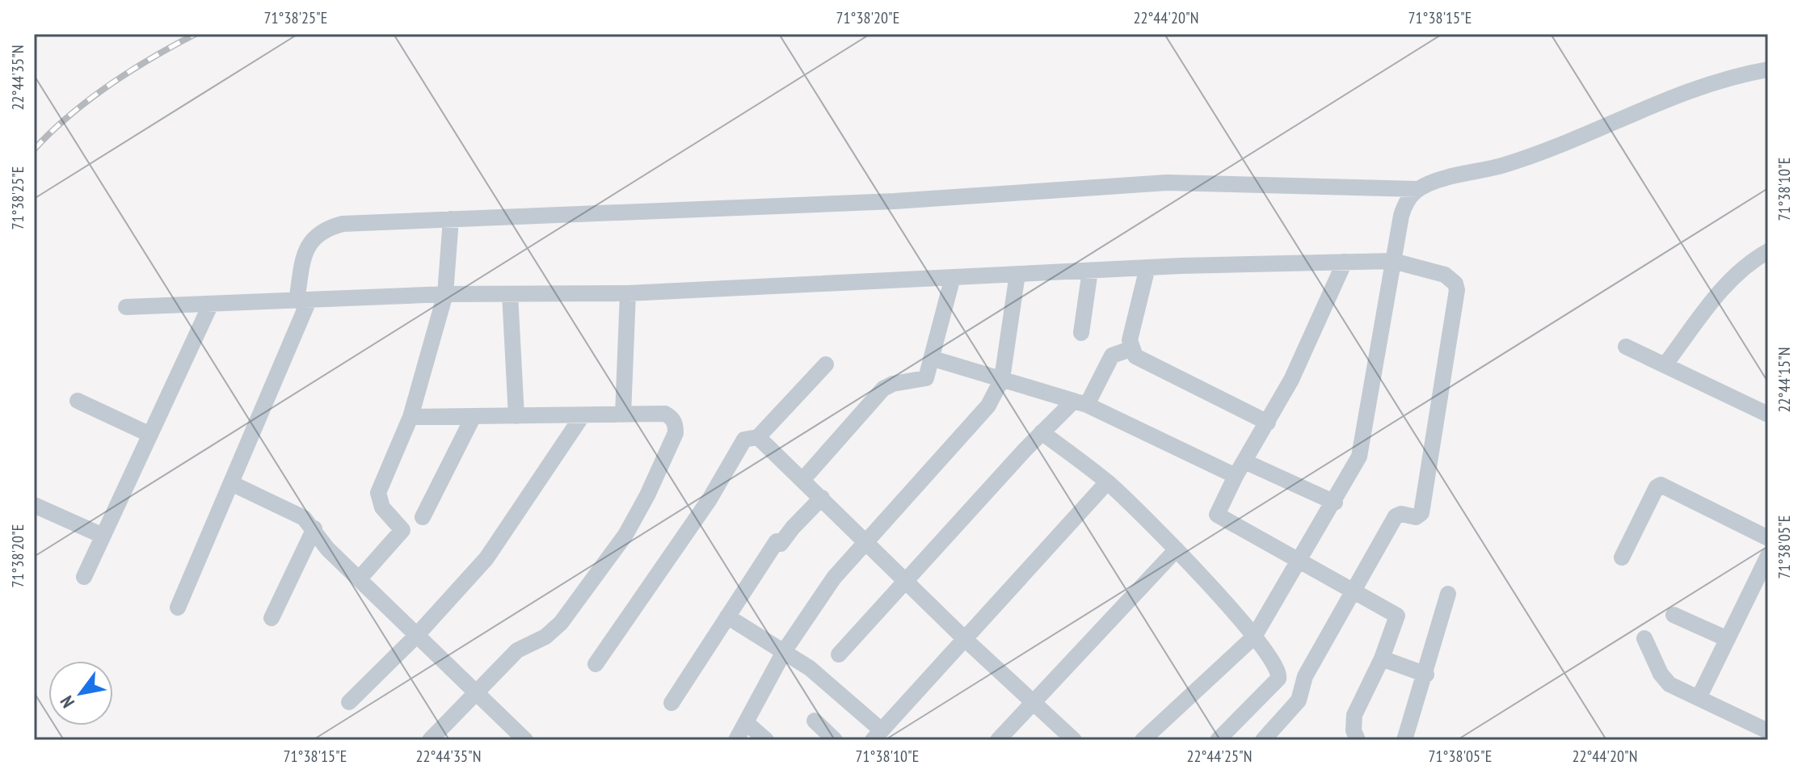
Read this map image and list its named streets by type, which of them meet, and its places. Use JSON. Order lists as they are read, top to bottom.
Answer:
{
  "north": "bottom left",
  "coordinates": [
    "71°38'25\"E",
    "71°38'20\"E",
    "22°44'20\"N",
    "71°38'15\"E",
    "22°44'35\"N",
    "71°38'10\"E",
    "22°44'15\"N",
    "71°38'05\"E",
    "22°44'25\"N"
  ]
}
